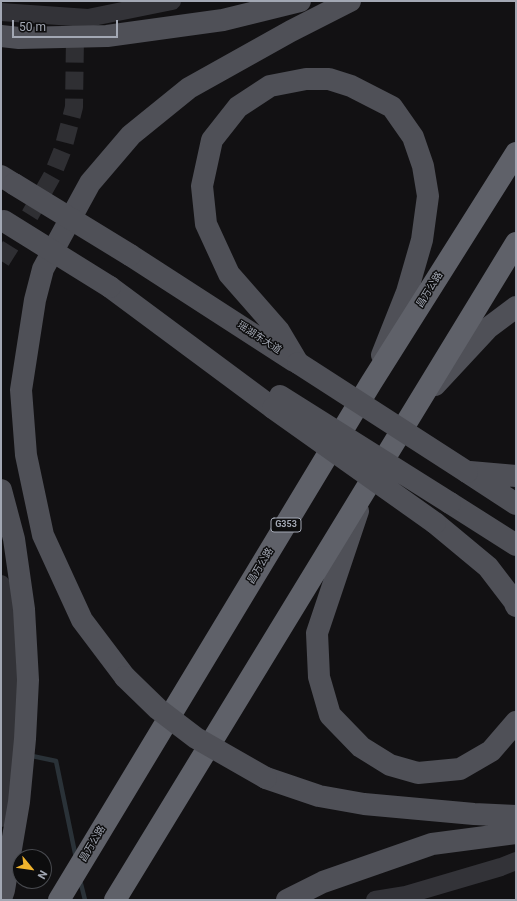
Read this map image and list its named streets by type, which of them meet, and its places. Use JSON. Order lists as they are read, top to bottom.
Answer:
{
  "streets": {
    "highway": ["昌万公路", "G353"],
    "main road": ["瑶湖东大道"]
  },
  "scale_bar": "50 m",
  "north": "bottom right"
}
